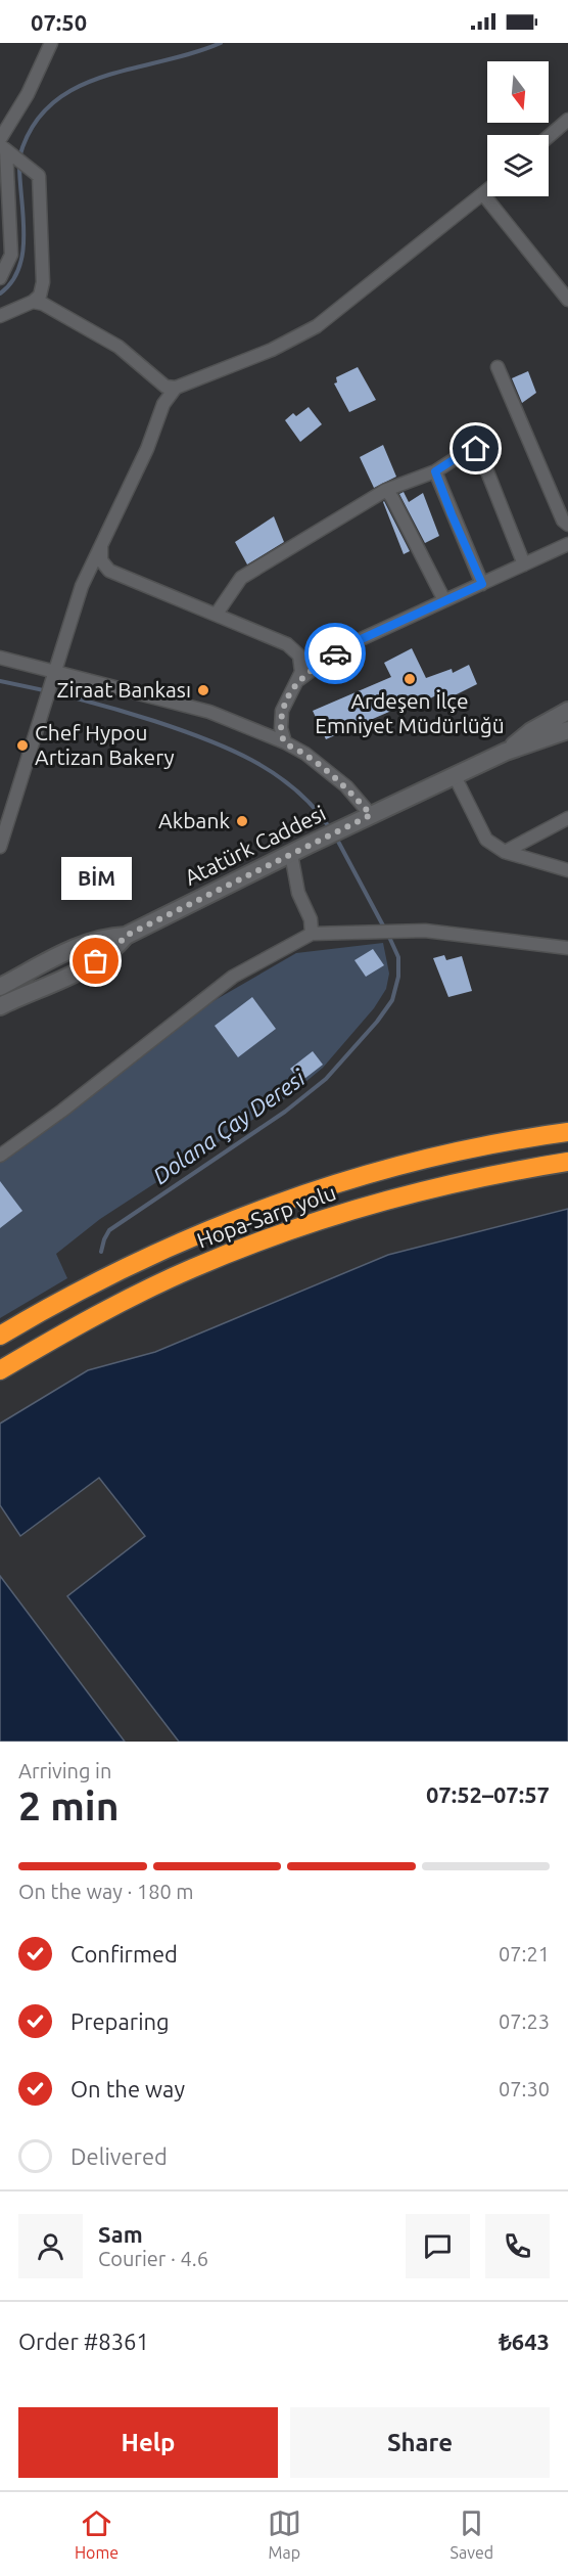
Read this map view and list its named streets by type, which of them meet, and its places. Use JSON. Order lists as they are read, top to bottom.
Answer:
{
  "streets": {
    "highway": ["Hopa-Sarp yolu"],
    "main road": ["Atatürk Caddesi"]
  },
  "water": ["Dolana Çay Deresi"],
  "places": [
    "Ardeşen İlçe Emniyet Müdürlüğü",
    "Ziraat Bankası",
    "Chef Hypou Artizan Bakery",
    "Akbank",
    "BİM"
  ],
  "north": "bottom",
  "page": {
    "status": "07:50",
    "bubble": "BİM",
    "heading": ["2 min", "Arriving in", "07:52–07:57"],
    "panel": [
      "Sam",
      "Courier · 4.6",
      "Order #8361",
      "₺643"
    ],
    "bar": "On the way · 180 m",
    "list": [
      ["Confirmed", "07:21"],
      ["Preparing", "07:23"],
      ["On the way", "07:30"],
      "Delivered"
    ],
    "buttons": ["Help", "Share"],
    "tabs": ["Home", "Map", "Saved"]
  }
}
